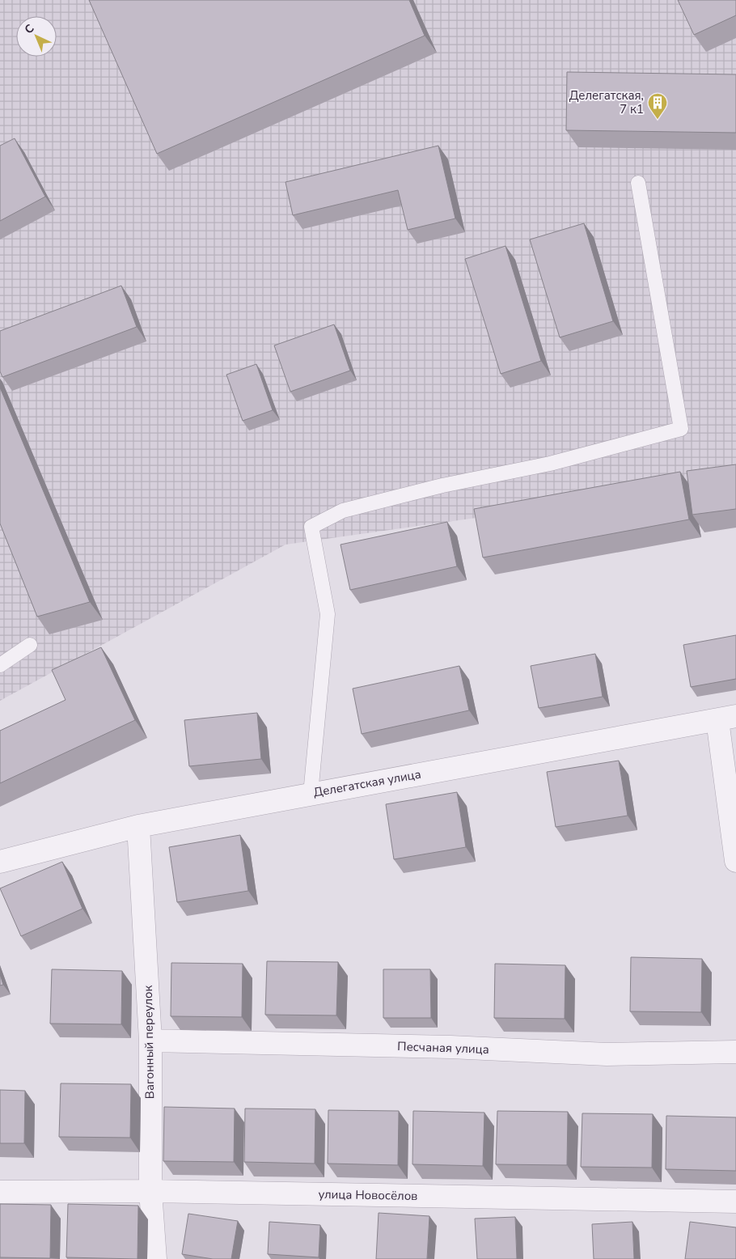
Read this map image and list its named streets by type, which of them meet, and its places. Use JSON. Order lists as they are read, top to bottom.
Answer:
{
  "streets": {
    "street": [
      "Делегатская улица",
      "Вагонный переулок",
      "Песчаная улица",
      "улица Новосёлов"
    ]
  },
  "crossings": [
    ["Делегатская улица", "Вагонный переулок"],
    ["Вагонный переулок", "Песчаная улица"],
    ["Вагонный переулок", "улица Новосёлов"]
  ],
  "places": {
    "building": ["Делегатская, 7 к1"]
  },
  "north": "top left"
}
